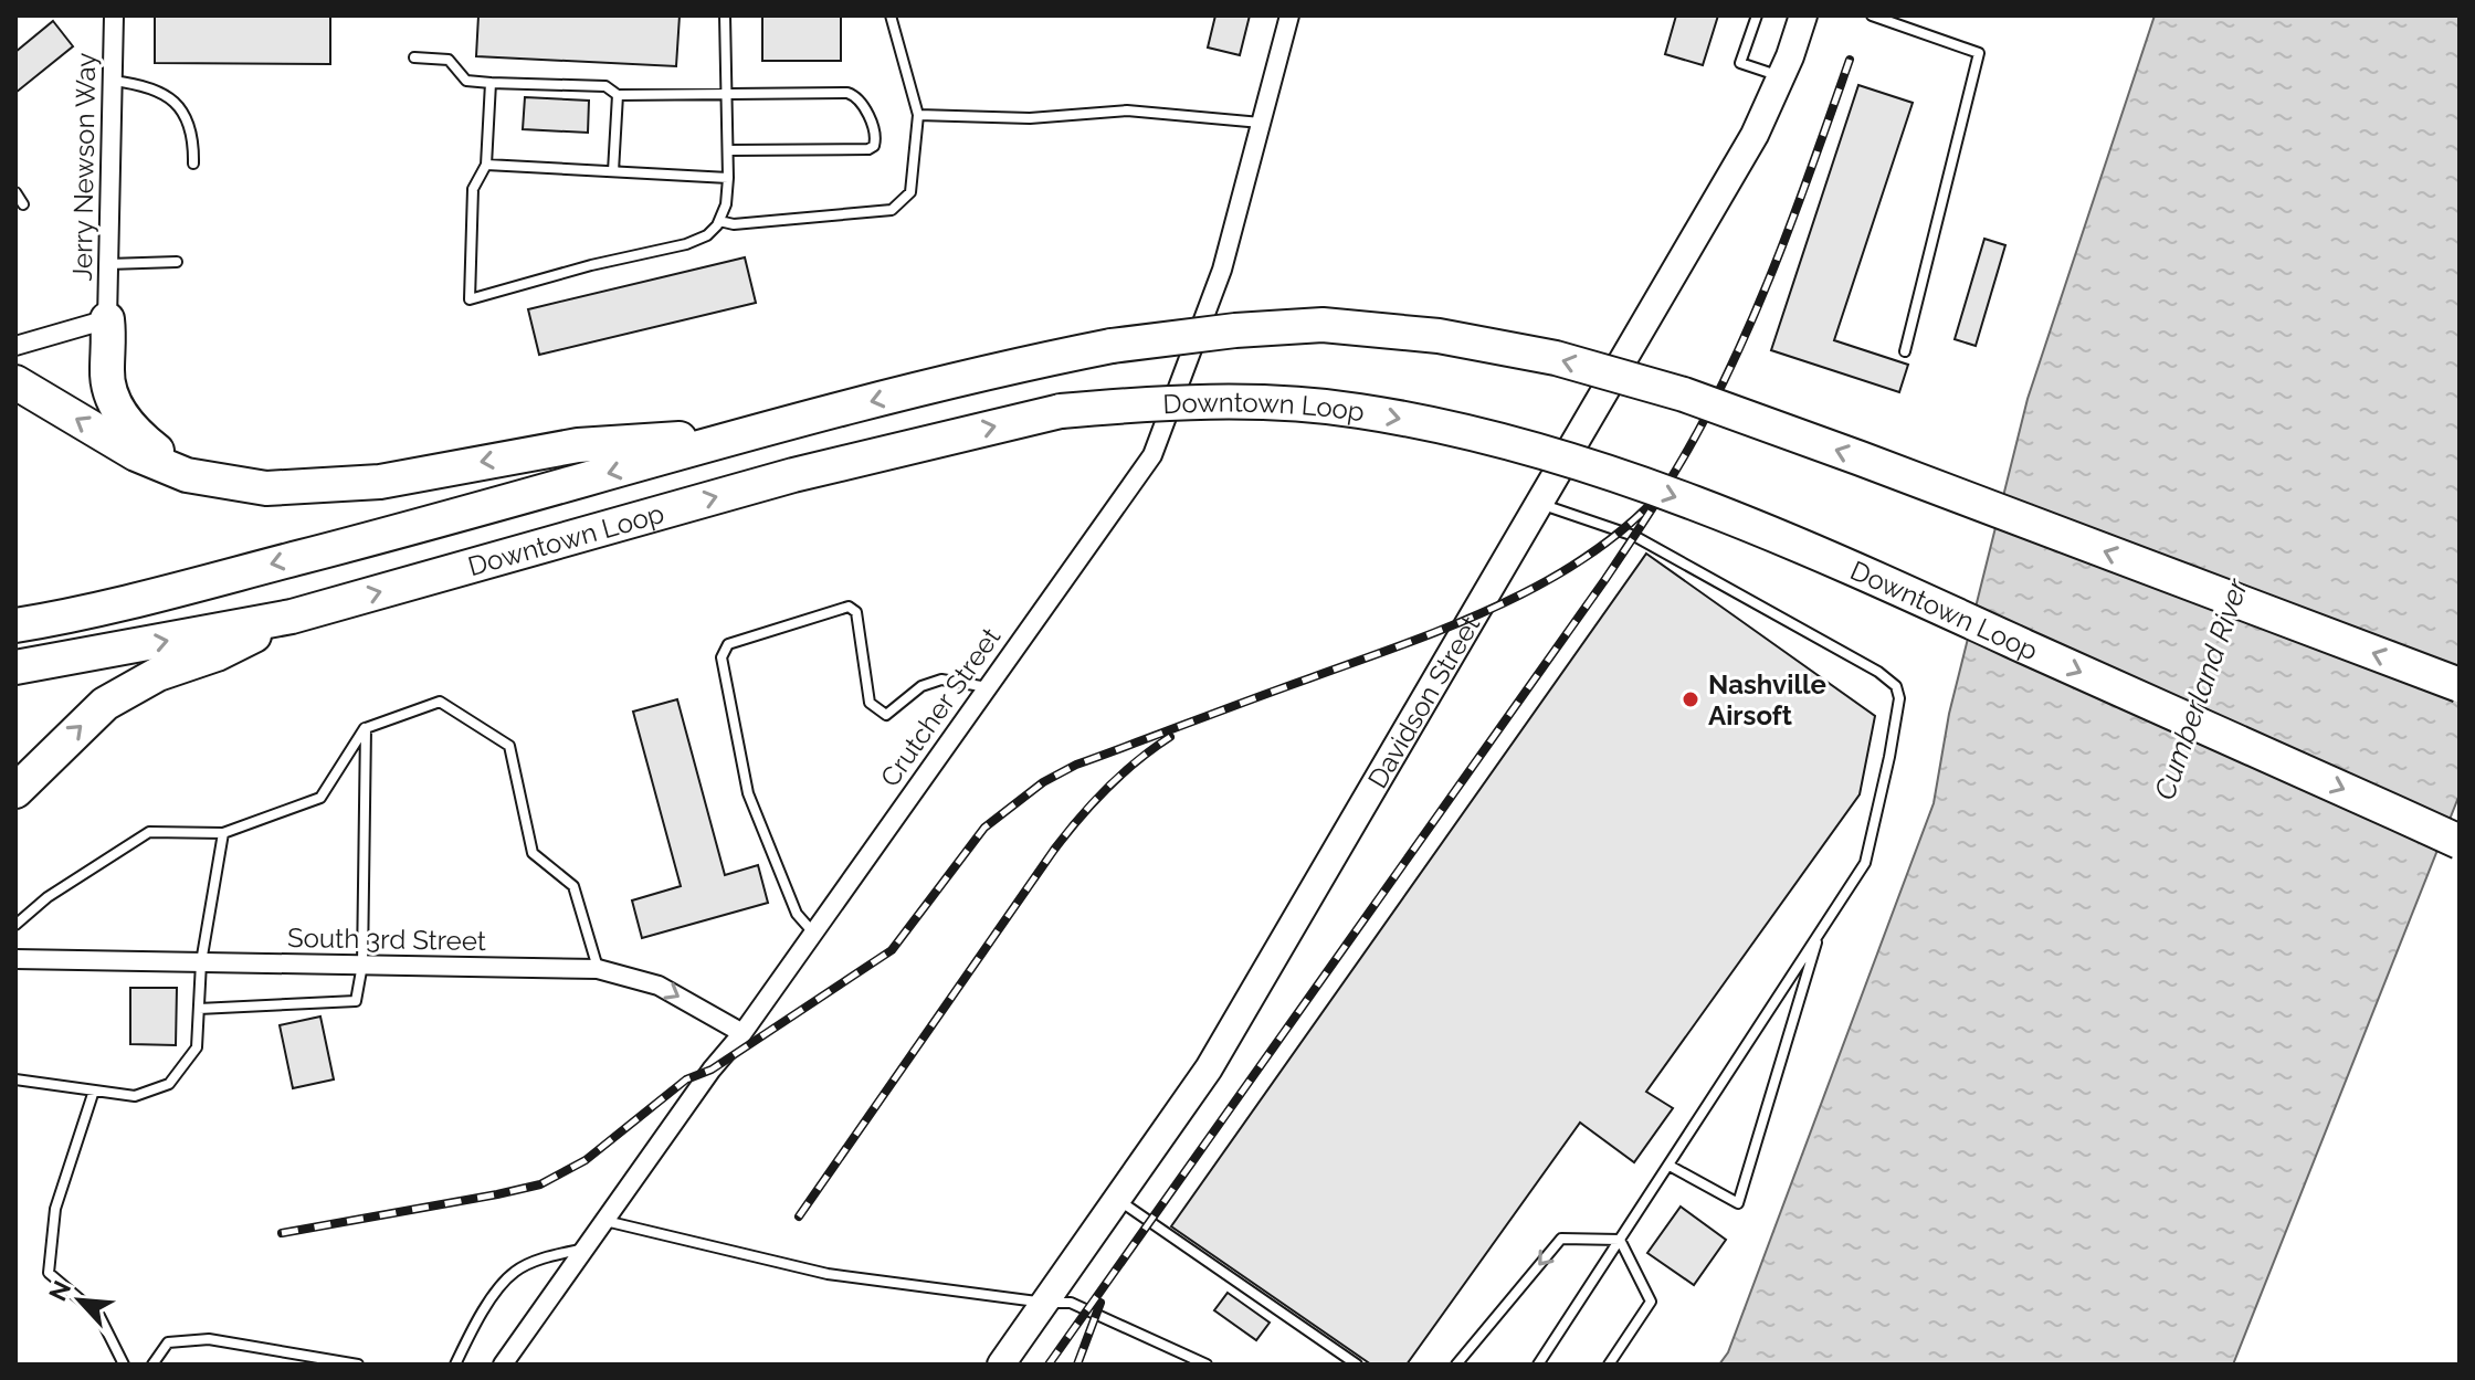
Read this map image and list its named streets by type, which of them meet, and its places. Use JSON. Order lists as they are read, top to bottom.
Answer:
{
  "streets": {
    "highway": ["Downtown Loop"],
    "street": [
      "Jerry Newson Way",
      "Davidson Street",
      "Crutcher Street",
      "South 3rd Street"
    ]
  },
  "crossings": [
    ["Crutcher Street", "South 3rd Street"]
  ],
  "water": ["Cumberland River"],
  "places": ["Nashville Airsoft"],
  "north": "top left"
}
